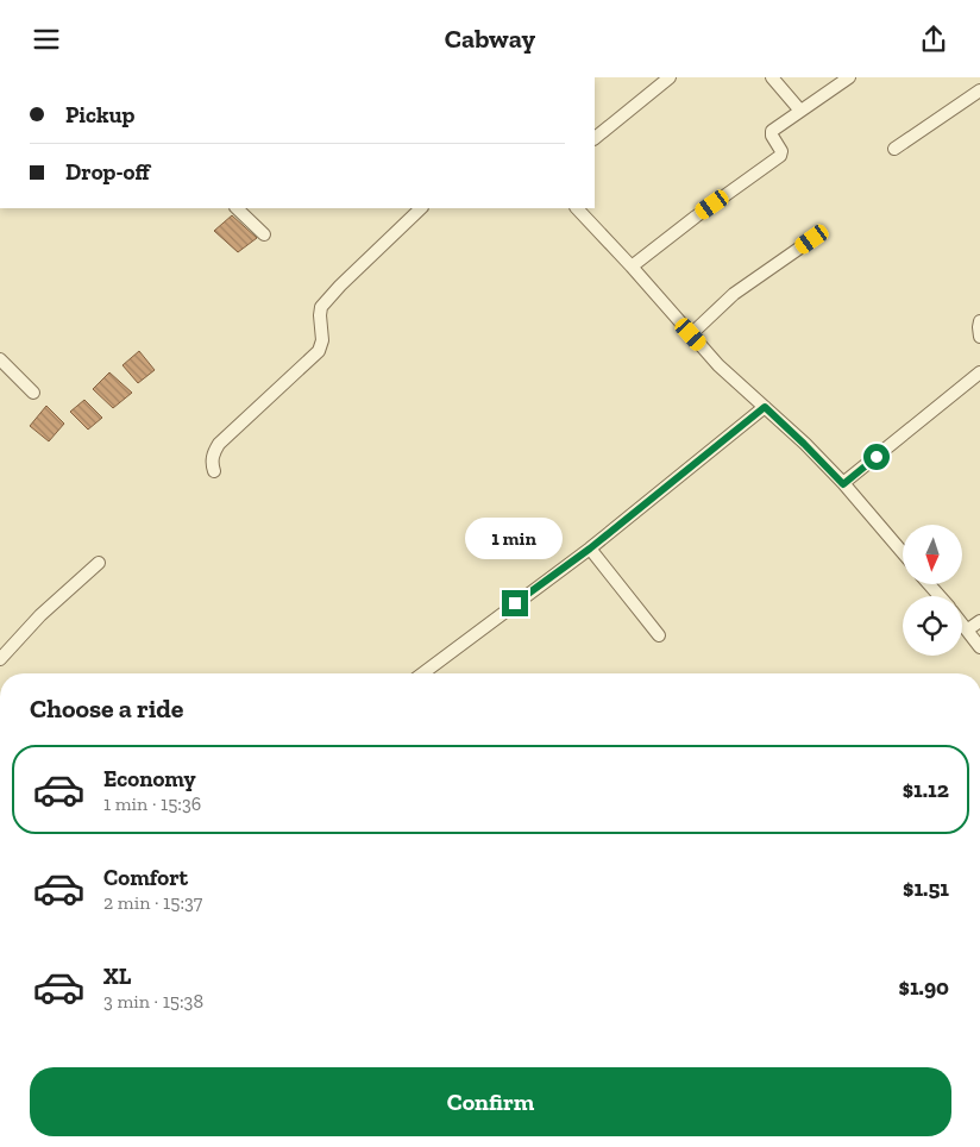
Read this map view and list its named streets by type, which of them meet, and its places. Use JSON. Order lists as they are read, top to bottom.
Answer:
{
  "north": "bottom",
  "page": {
    "header": "Cabway",
    "banner": ["Pickup", "Drop-off"],
    "bubble": "1 min",
    "heading": "Choose a ride",
    "list": [
      {
        "name": "Economy",
        "note": "1 min · 15:36",
        "value": "$1.12"
      },
      {
        "name": "Comfort",
        "note": "2 min · 15:37",
        "value": "$1.51"
      },
      {
        "name": "XL",
        "note": "3 min · 15:38",
        "value": "$1.90"
      }
    ],
    "buttons": "Confirm"
  }
}
